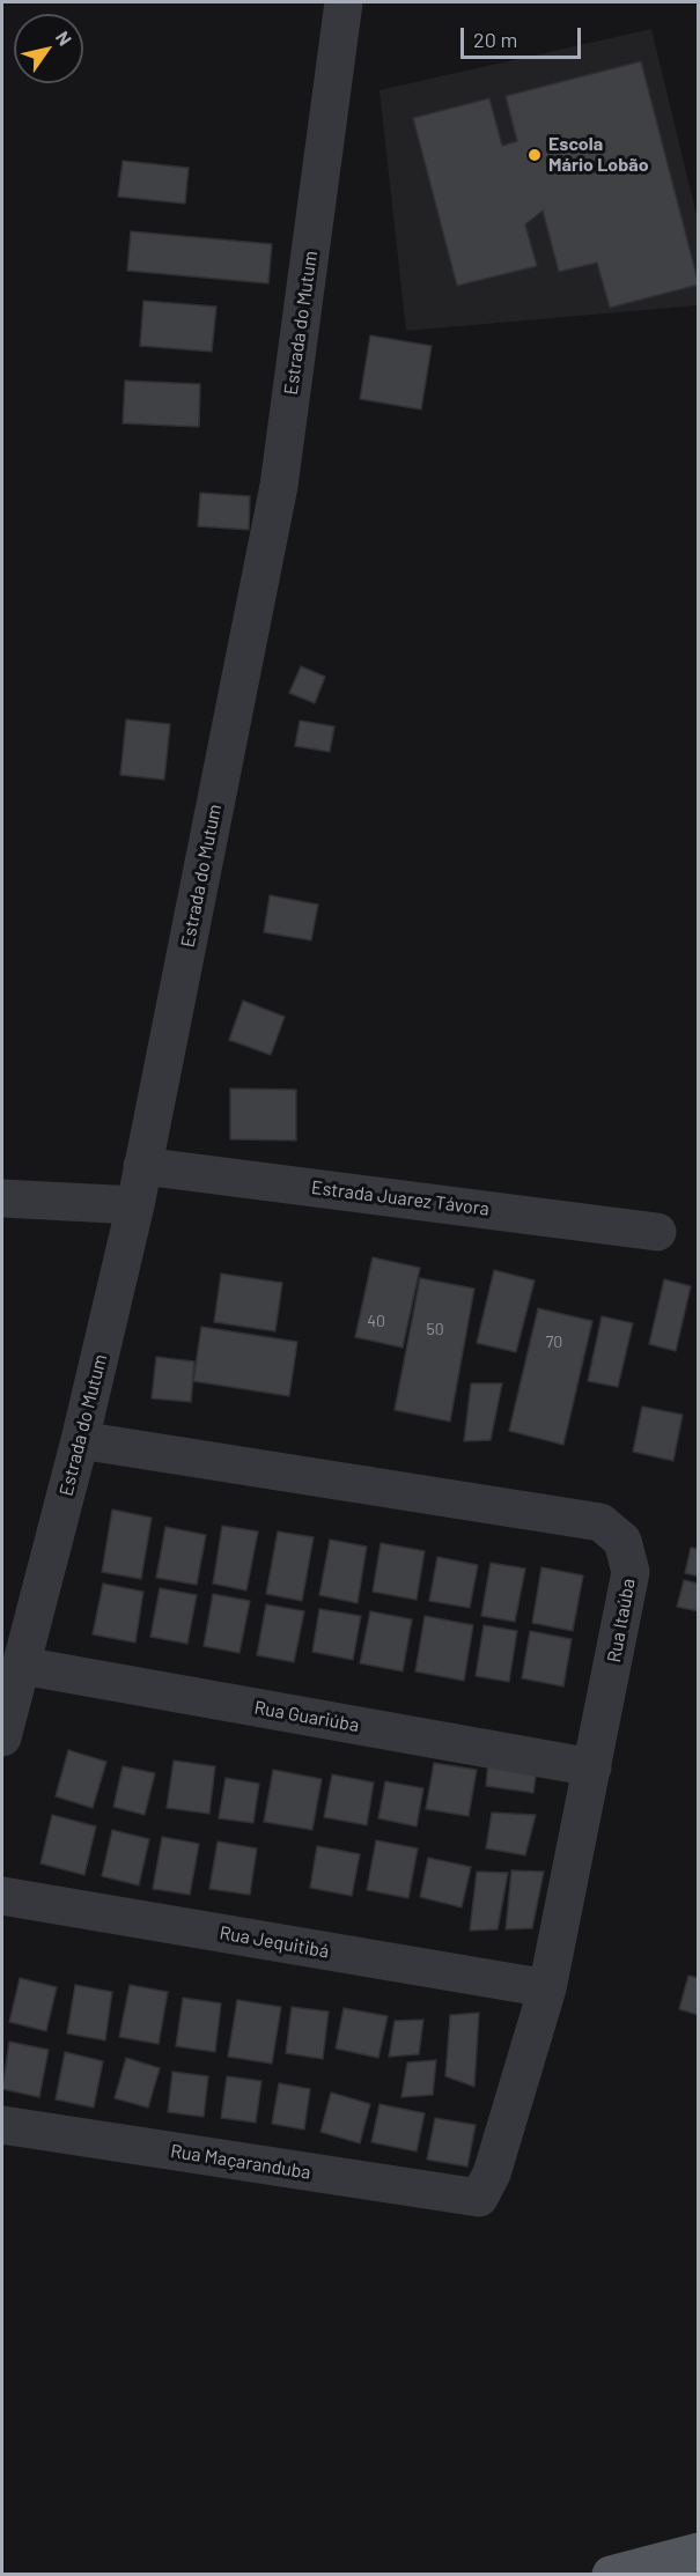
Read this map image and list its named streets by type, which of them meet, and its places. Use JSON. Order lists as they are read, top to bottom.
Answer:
{
  "streets": {
    "street": [
      "Estrada do Mutum",
      "Estrada Juarez Távora",
      "Rua Itaúba",
      "Rua Guariúba",
      "Rua Jequitibá",
      "Rua Maçaranduba"
    ]
  },
  "crossings": [
    ["Estrada do Mutum", "Estrada Juarez Távora"],
    ["Estrada do Mutum", "Rua Itaúba"],
    ["Estrada do Mutum", "Rua Guariúba"],
    ["Rua Itaúba", "Rua Guariúba"],
    ["Rua Itaúba", "Rua Jequitibá"],
    ["Rua Itaúba", "Rua Maçaranduba"]
  ],
  "places": ["Escola Mário Lobão"],
  "house_numbers": ["40", "50", "70"],
  "scale_bar": "20 m",
  "north": "top right"
}
